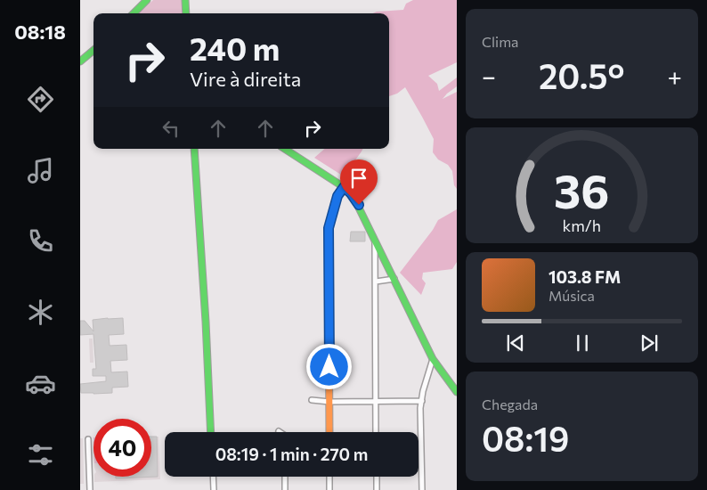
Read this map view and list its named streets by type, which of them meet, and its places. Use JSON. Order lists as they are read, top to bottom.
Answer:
{
  "page": {
    "tabs": "08:18",
    "tile": [
      "Clima",
      ["Chegada", "08:19"]
    ],
    "turn": ["240 m", "Vire à direita"],
    "heat": ["−", "20.5°", "+"],
    "song": ["103.8 FM", "Música"],
    "limit": "40",
    "trip": "08:19 · 1 min · 270 m",
    "gauge": ["36", "km/h"]
  }
}
